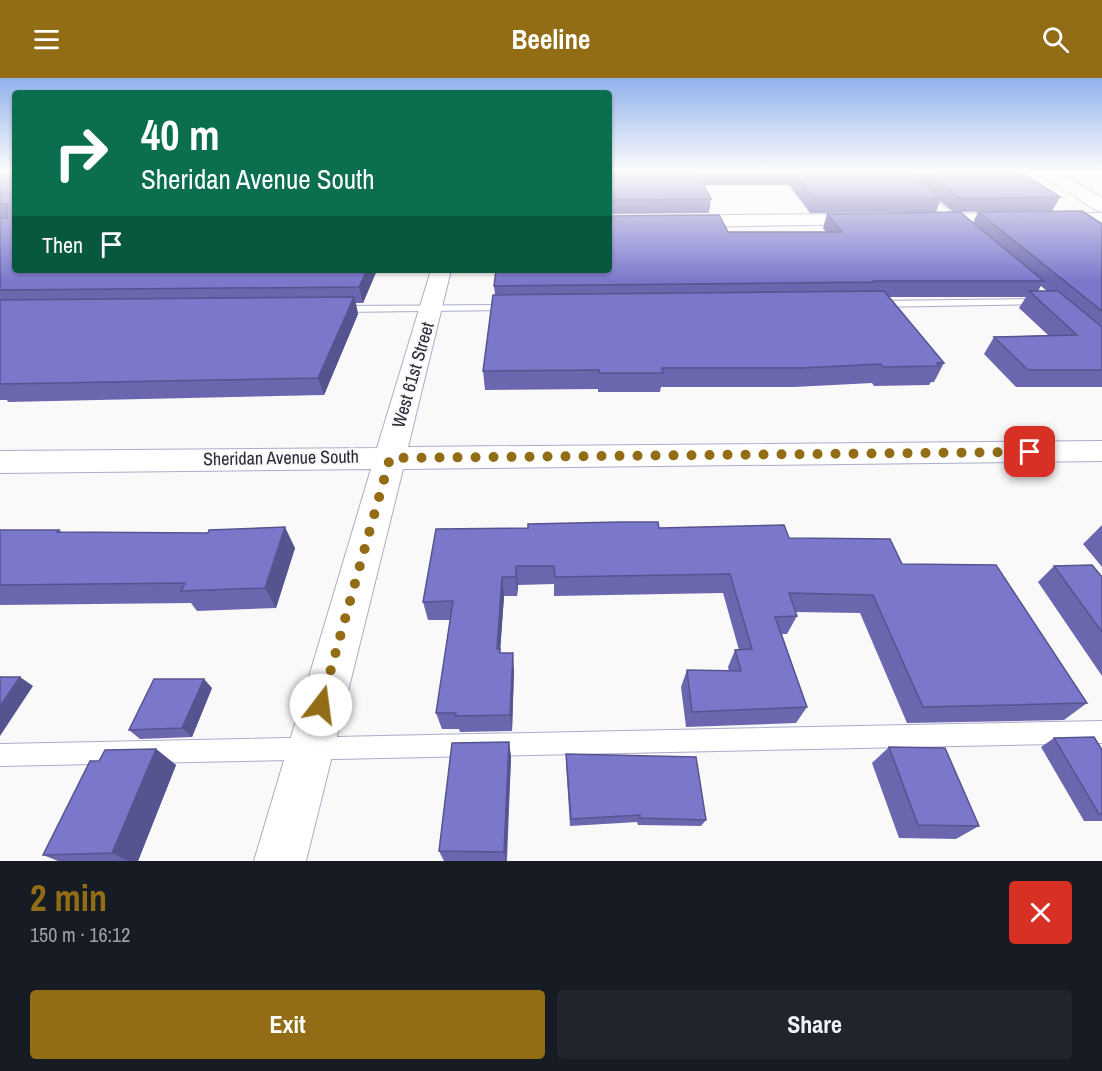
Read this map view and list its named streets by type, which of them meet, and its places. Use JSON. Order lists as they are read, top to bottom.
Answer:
{
  "streets": {
    "street": ["West 61st Street", "Sheridan Avenue South"]
  },
  "crossings": [
    ["West 61st Street", "Sheridan Avenue South"]
  ],
  "page": {
    "header": "Beeline",
    "turn": ["40 m", "Sheridan Avenue South"],
    "then": "Then",
    "heading": ["2 min", "150 m · 16:12"],
    "buttons": ["Exit", "Share"]
  }
}
